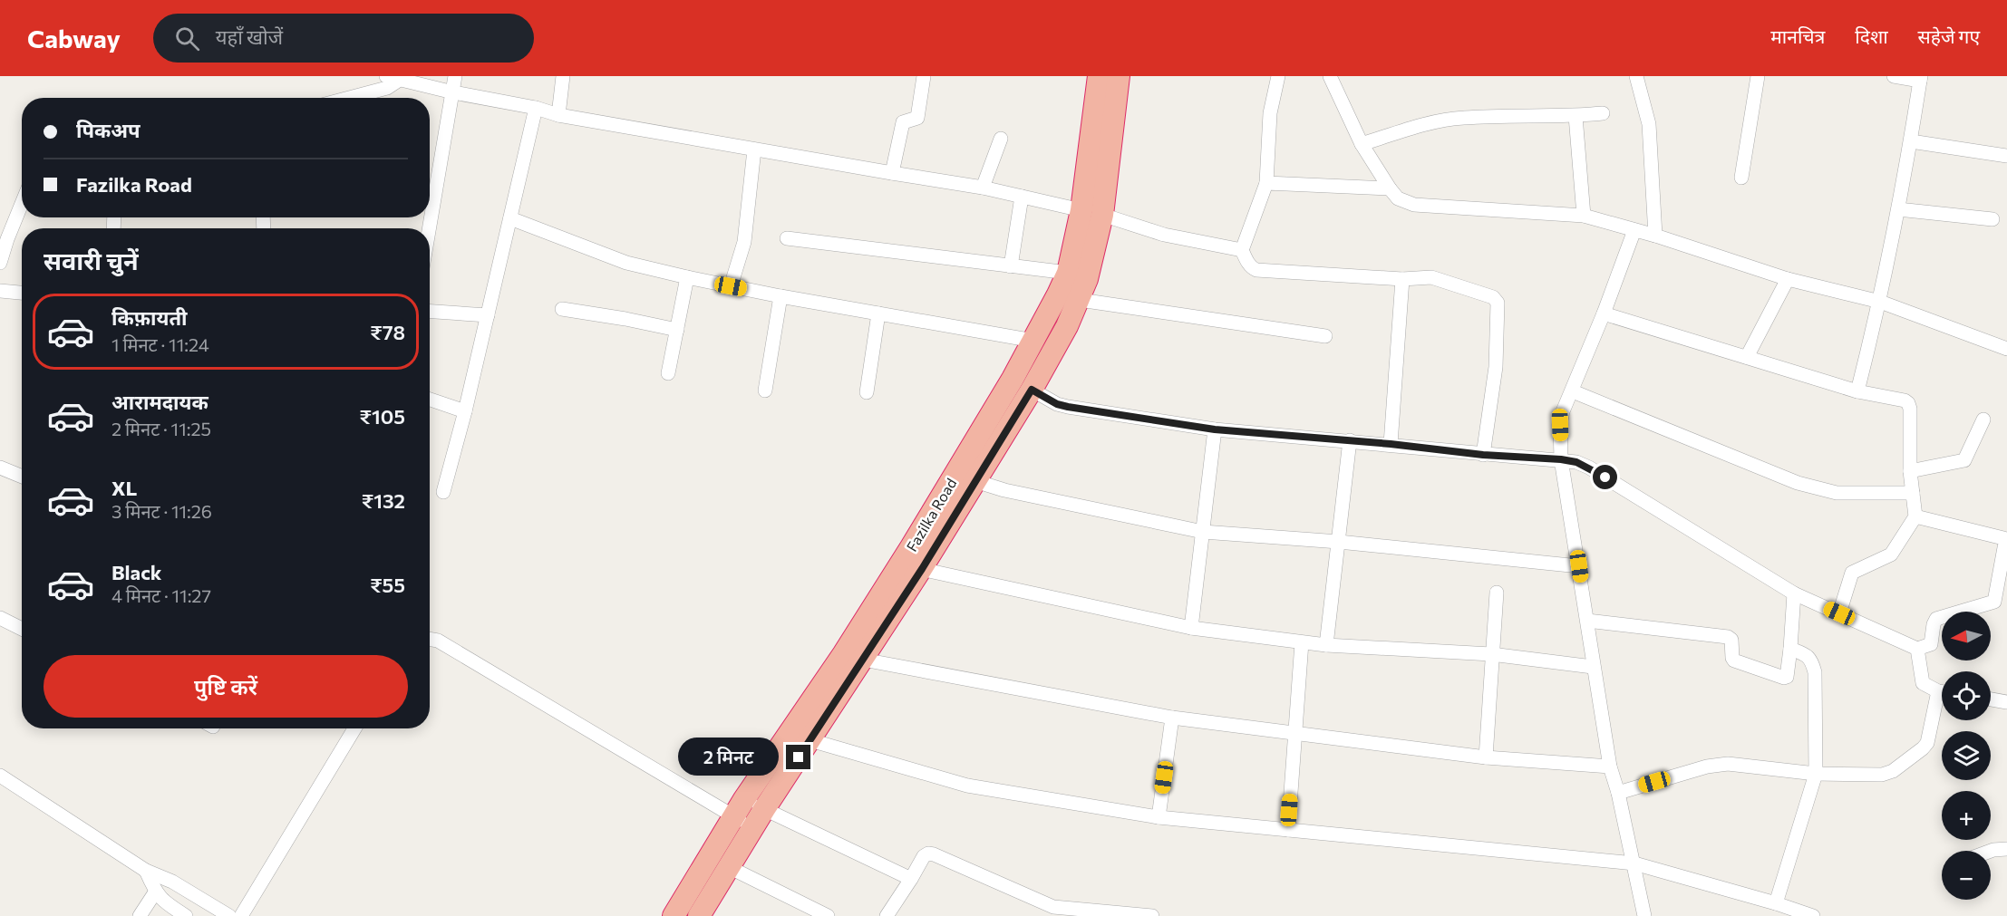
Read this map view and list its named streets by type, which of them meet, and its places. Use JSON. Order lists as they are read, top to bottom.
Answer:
{
  "streets": {
    "highway": ["Fazilka Road"]
  },
  "north": "left",
  "page": {
    "header": "Cabway",
    "search": "यहाँ खोजें",
    "nav": ["मानचित्र", "दिशा", "सहेजे गए"],
    "banner": ["पिकअप", "Fazilka Road"],
    "heading": "सवारी चुनें",
    "list": [
      {
        "name": "किफ़ायती",
        "note": "1 मिनट · 11:24",
        "value": "₹78"
      },
      {
        "name": "आरामदायक",
        "note": "2 मिनट · 11:25",
        "value": "₹105"
      },
      {
        "name": "XL",
        "note": "3 मिनट · 11:26",
        "value": "₹132"
      },
      {
        "name": "Black",
        "note": "4 मिनट · 11:27",
        "value": "₹55"
      }
    ],
    "map_buttons": ["+", "−"],
    "buttons": "पुष्टि करें",
    "bubble": "2 मिनट"
  }
}
